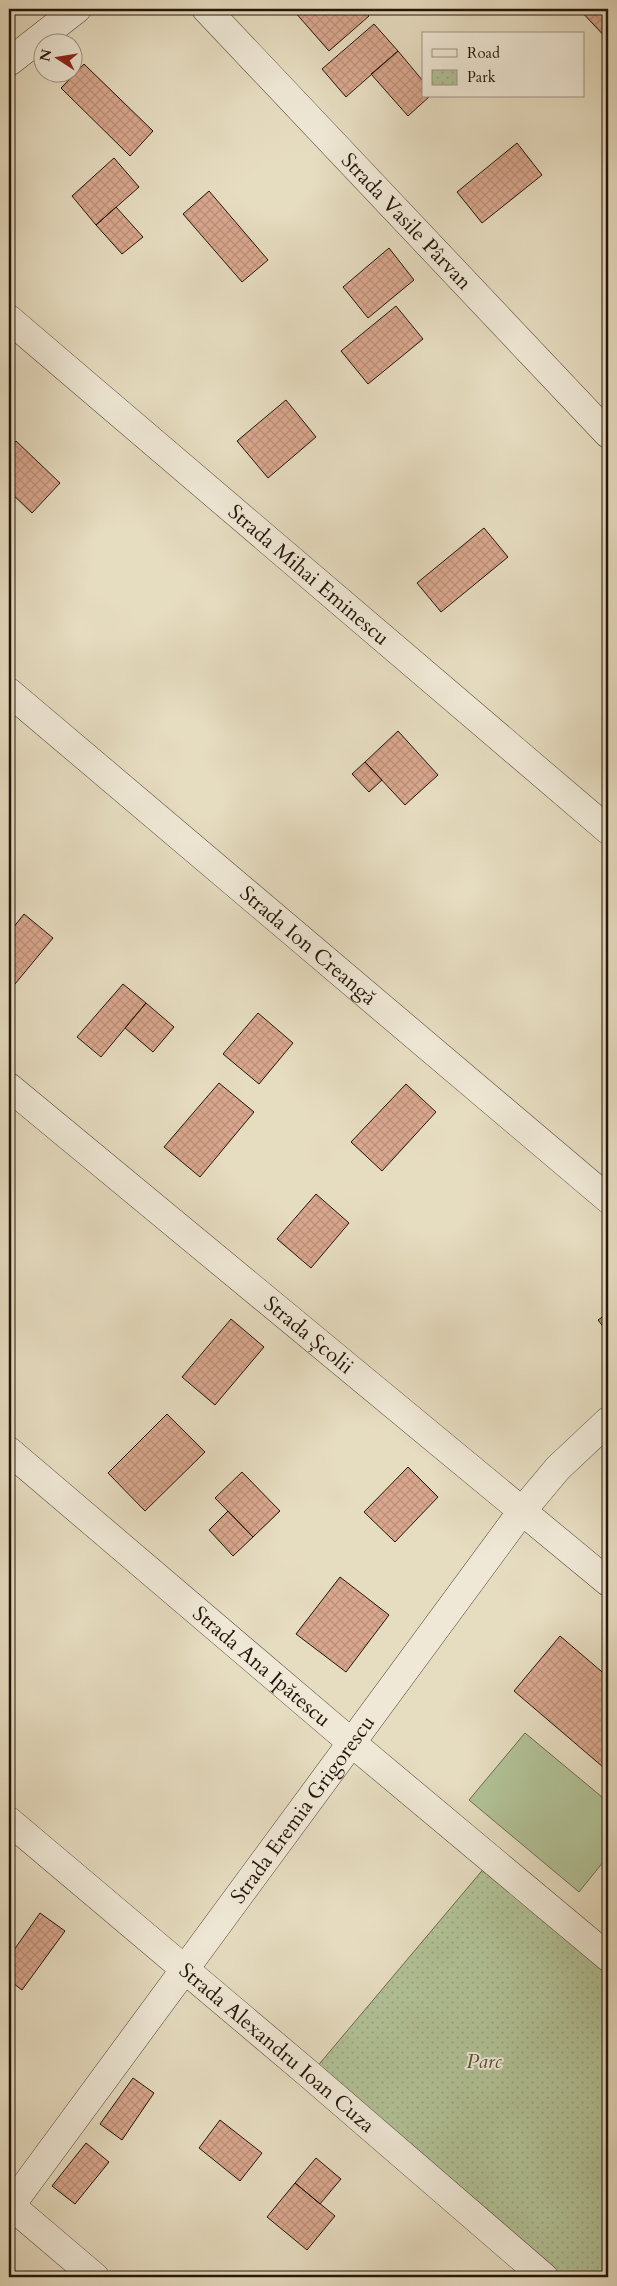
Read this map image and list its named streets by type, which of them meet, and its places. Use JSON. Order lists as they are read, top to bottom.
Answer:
{
  "streets": {
    "street": [
      "Strada Vasile Pârvan",
      "Strada Mihai Eminescu",
      "Strada Ion Creangă",
      "Strada Școlii",
      "Strada Ana Ipătescu",
      "Strada Eremia Grigorescu",
      "Strada Alexandru Ioan Cuza"
    ]
  },
  "crossings": [
    ["Strada Școlii", "Strada Eremia Grigorescu"],
    ["Strada Ana Ipătescu", "Strada Eremia Grigorescu"],
    ["Strada Eremia Grigorescu", "Strada Alexandru Ioan Cuza"]
  ],
  "parks": ["Parc"],
  "legend": ["Road", "Park"],
  "north": "left"
}
